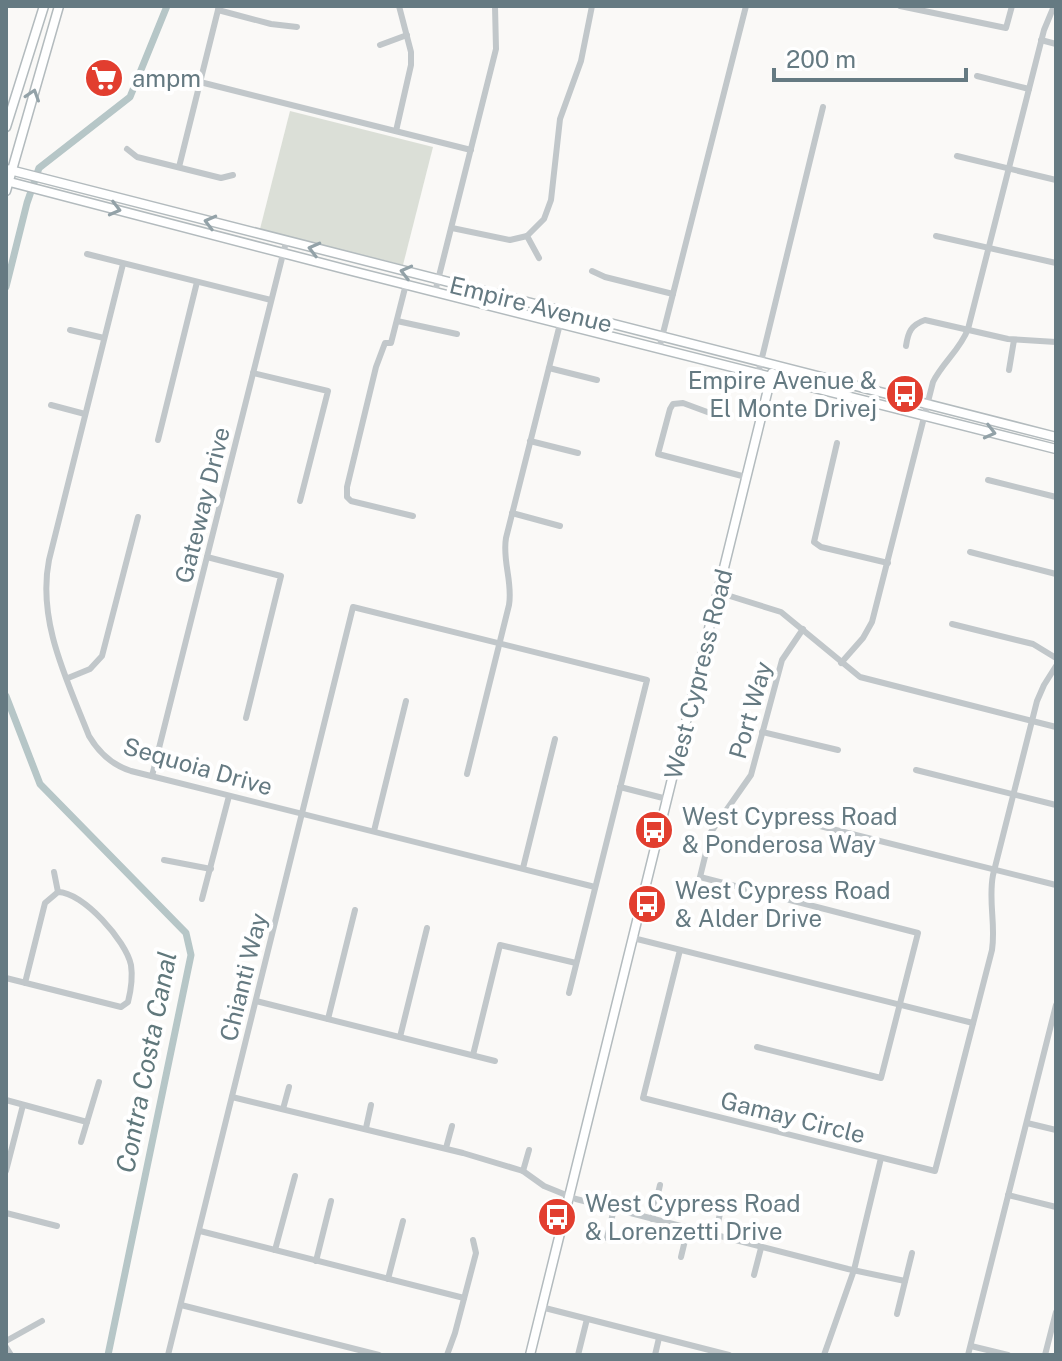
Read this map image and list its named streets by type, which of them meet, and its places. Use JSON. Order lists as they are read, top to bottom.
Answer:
{
  "streets": {
    "main road": ["Empire Avenue", "West Cypress Road"],
    "street": [
      "Gateway Drive",
      "Port Way",
      "Sequoia Drive",
      "Chianti Way",
      "Gamay Circle"
    ]
  },
  "crossings": [
    ["Empire Avenue", "Gateway Drive"],
    ["Empire Avenue", "West Cypress Road"],
    ["Gateway Drive", "Sequoia Drive"],
    ["Sequoia Drive", "Chianti Way"]
  ],
  "water": ["Contra Costa Canal"],
  "places": {
    "supermarket": ["ampm"],
    "bus stop": [
      "Empire Avenue & El Monte Drivej",
      "West Cypress Road & Ponderosa Way",
      "West Cypress Road & Alder Drive",
      "West Cypress Road & Lorenzetti Drive"
    ]
  },
  "scale_bar": "200 m"
}
